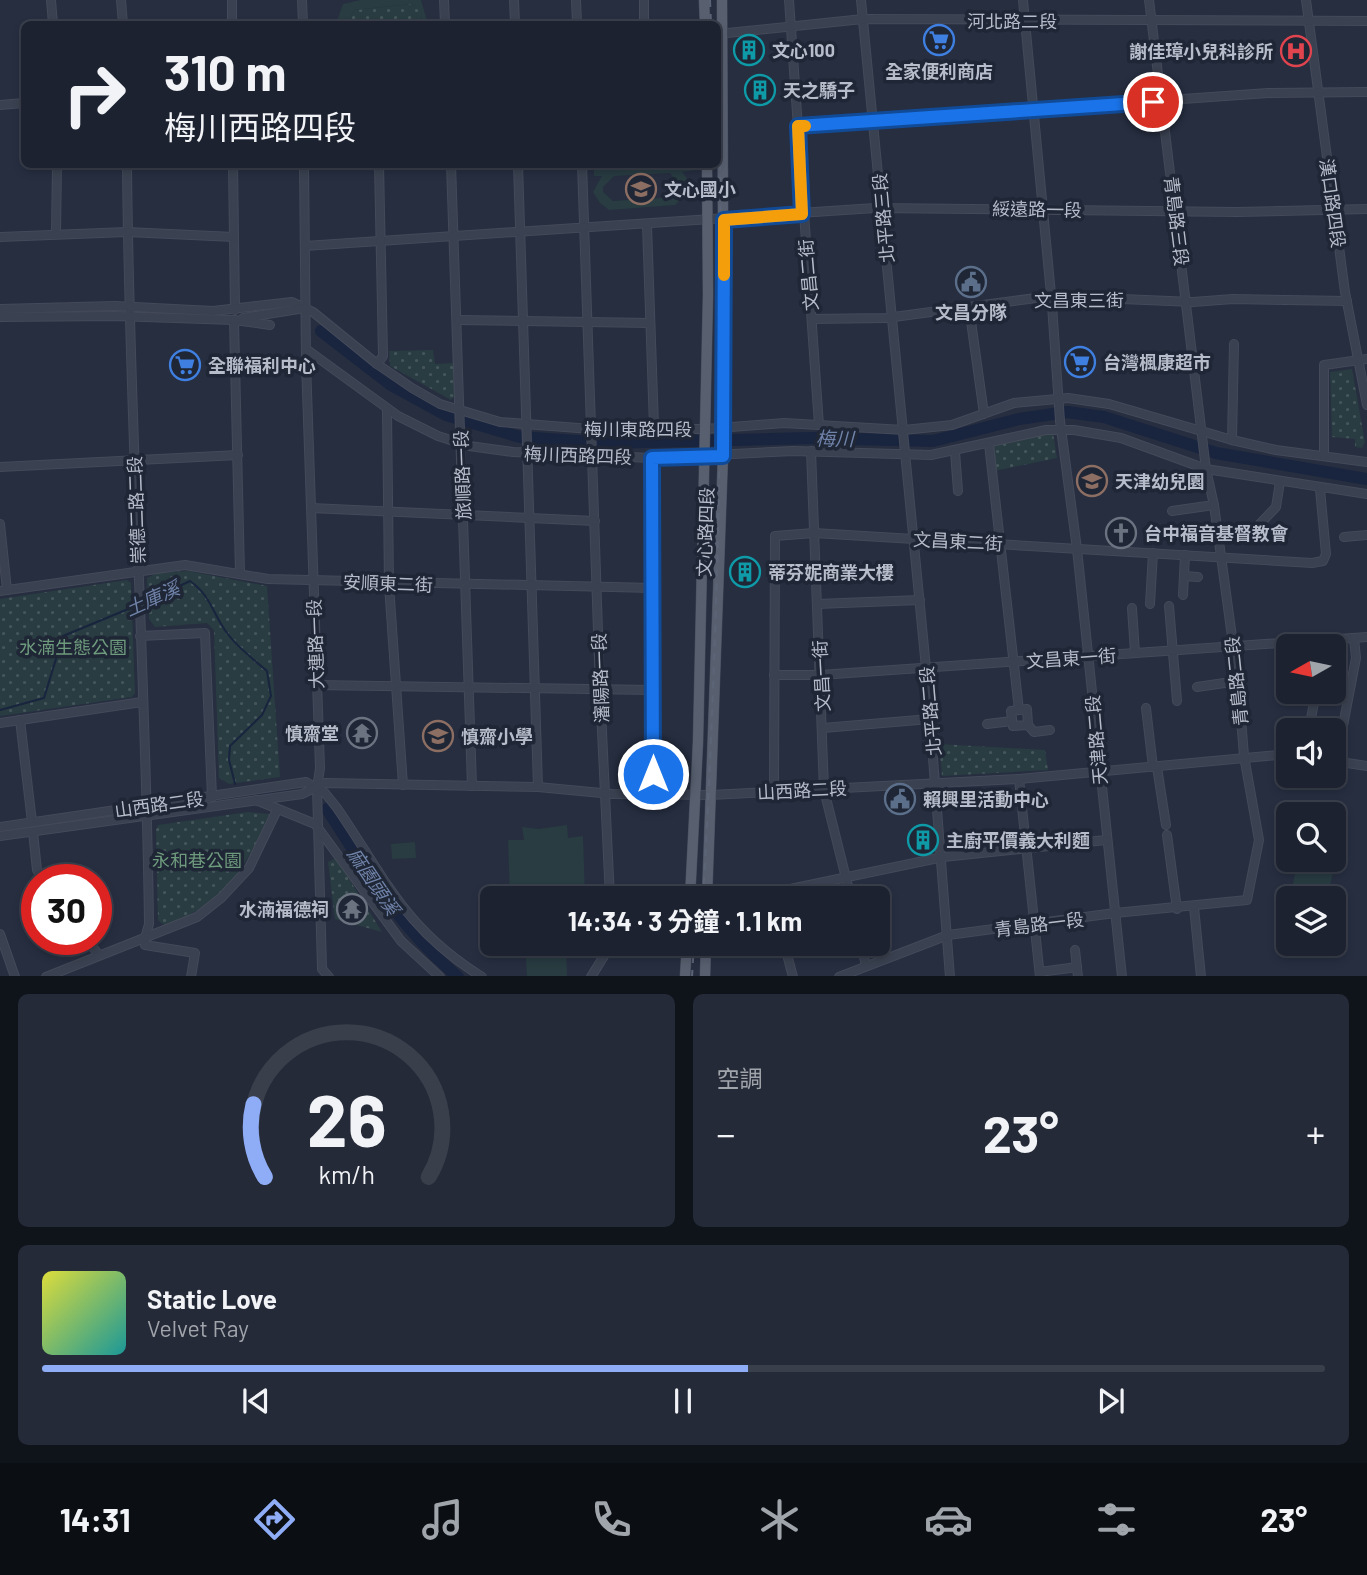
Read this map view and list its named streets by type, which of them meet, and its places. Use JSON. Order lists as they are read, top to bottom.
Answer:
{
  "streets": {
    "main road": ["文心路四段"],
    "street": [
      "河北路二段",
      "漢口路四段",
      "綏遠路一段",
      "北平路三段",
      "青島路三段",
      "文昌二街",
      "文昌東三街",
      "梅川東路四段",
      "梅川西路四段",
      "旅順路一段",
      "崇德二路二段",
      "文昌東二街",
      "安順東二街",
      "大連路一段",
      "文昌東一街",
      "文昌一街",
      "瀋陽路一段",
      "青島路二段",
      "北平路二段",
      "天津路二段",
      "山西路二段",
      "青島路一段"
    ]
  },
  "crossings": [
    ["河北路二段", "漢口路四段"],
    ["河北路二段", "北平路三段"],
    ["河北路二段", "青島路三段"],
    ["河北路二段", "文昌二街"],
    ["河北路二段", "天津路二段"],
    ["漢口路四段", "綏遠路一段"],
    ["漢口路四段", "文昌東三街"],
    ["綏遠路一段", "北平路三段"],
    ["綏遠路一段", "青島路三段"],
    ["綏遠路一段", "文昌二街"],
    ["綏遠路一段", "旅順路一段"],
    ["綏遠路一段", "文心路四段"],
    ["綏遠路一段", "大連路一段"],
    ["綏遠路一段", "瀋陽路一段"],
    ["綏遠路一段", "天津路二段"],
    ["北平路三段", "文昌東三街"],
    ["北平路三段", "梅川東路四段"],
    ["北平路三段", "梅川西路四段"],
    ["北平路三段", "北平路二段"],
    ["青島路三段", "文昌東三街"],
    ["青島路三段", "梅川東路四段"],
    ["青島路三段", "梅川西路四段"],
    ["青島路三段", "青島路二段"],
    ["文昌二街", "文昌東三街"],
    ["文昌二街", "梅川東路四段"],
    ["文昌東三街", "天津路二段"],
    ["梅川東路四段", "旅順路一段"],
    ["梅川東路四段", "文心路四段"],
    ["梅川東路四段", "大連路一段"],
    ["梅川東路四段", "瀋陽路一段"],
    ["梅川東路四段", "天津路二段"],
    ["梅川西路四段", "旅順路一段"],
    ["梅川西路四段", "文心路四段"],
    ["梅川西路四段", "文昌東二街"],
    ["梅川西路四段", "大連路一段"],
    ["梅川西路四段", "文昌一街"],
    ["梅川西路四段", "瀋陽路一段"],
    ["梅川西路四段", "青島路二段"],
    ["梅川西路四段", "北平路二段"],
    ["梅川西路四段", "天津路二段"],
    ["旅順路一段", "安順東二街"],
    ["旅順路一段", "山西路二段"],
    ["崇德二路二段", "安順東二街"],
    ["崇德二路二段", "山西路二段"],
    ["文心路四段", "山西路二段"],
    ["文昌東二街", "文昌東一街"],
    ["文昌東二街", "文昌一街"],
    ["文昌東二街", "青島路二段"],
    ["文昌東二街", "北平路二段"],
    ["文昌東二街", "天津路二段"],
    ["文昌東二街", "山西路二段"],
    ["安順東二街", "大連路一段"],
    ["安順東二街", "瀋陽路一段"],
    ["大連路一段", "山西路二段"],
    ["文昌東一街", "文昌一街"],
    ["文昌東一街", "青島路二段"],
    ["文昌東一街", "北平路二段"],
    ["文昌東一街", "天津路二段"],
    ["文昌一街", "山西路二段"],
    ["瀋陽路一段", "山西路二段"],
    ["青島路二段", "山西路二段"],
    ["青島路二段", "青島路一段"],
    ["北平路二段", "山西路二段"],
    ["北平路二段", "青島路一段"],
    ["天津路二段", "山西路二段"],
    ["天津路二段", "青島路一段"]
  ],
  "water": ["梅川", "土庫溪", "麻園頭溪"],
  "parks": ["水湳生態公園", "永和巷公園"],
  "places": {
    "supermarket": ["全家便利商店", "台灣楓康超市", "全聯福利中心"],
    "building": [
      "文心100",
      "天之驕子",
      "蒂芬妮商業大樓",
      "主廚平價義大利麵"
    ],
    "hospital": ["謝佳璋小兒科診所"],
    "school or university": ["文心國小", "天津幼兒園", "慎齋小學"],
    "public building": ["文昌分隊", "賴興里活動中心"],
    "church": ["台中福音基督教會"],
    "temple": ["慎齋堂", "水湳福德祠"]
  },
  "north": "left",
  "page": {
    "turn": ["310 m", "梅川西路四段"],
    "limit": "30",
    "trip": "14:34 · 3 分鐘 · 1.1 km",
    "tile": "空調",
    "heat": ["−", "23°", "+"],
    "song": ["Static Love", "Velvet Ray"],
    "tabs": ["14:31", "23°"],
    "gauge": ["26", "km/h"]
  }
}
